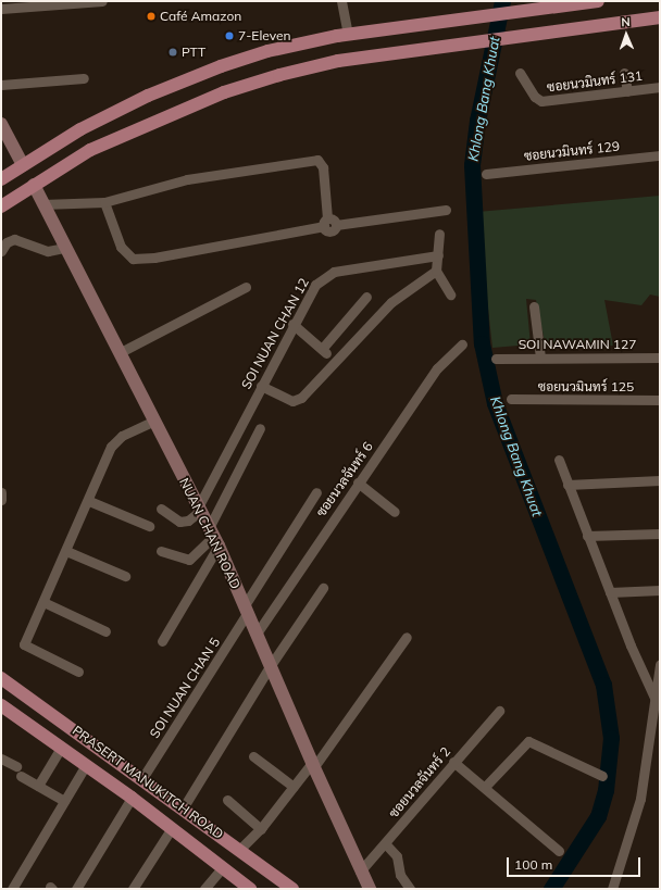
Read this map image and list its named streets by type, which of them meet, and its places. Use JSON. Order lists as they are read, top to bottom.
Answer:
{
  "streets": {
    "main road": ["NUAN CHAN ROAD", "PRASERT MANUKITCH ROAD"],
    "street": [
      "ซอยนวมินทร์ 131",
      "ซอยนวมินทร์ 129",
      "SOI NUAN CHAN 12",
      "SOI NAWAMIN 127",
      "ซอยนวมินทร์ 125",
      "ซอยนวลจันทร์ 6",
      "SOI NUAN CHAN 5",
      "ซอยนวลจันทร์ 2"
    ]
  },
  "crossings": [
    ["SOI NUAN CHAN 12", "NUAN CHAN ROAD"],
    ["ซอยนวลจันทร์ 6", "NUAN CHAN ROAD"],
    ["NUAN CHAN ROAD", "SOI NUAN CHAN 5"],
    ["NUAN CHAN ROAD", "ซอยนวลจันทร์ 2"],
    ["SOI NUAN CHAN 5", "PRASERT MANUKITCH ROAD"]
  ],
  "water": ["Khlong Bang Khuat"],
  "places": ["Café Amazon", "7-Eleven", "PTT"],
  "scale_bar": "100 m",
  "north": "top"
}
